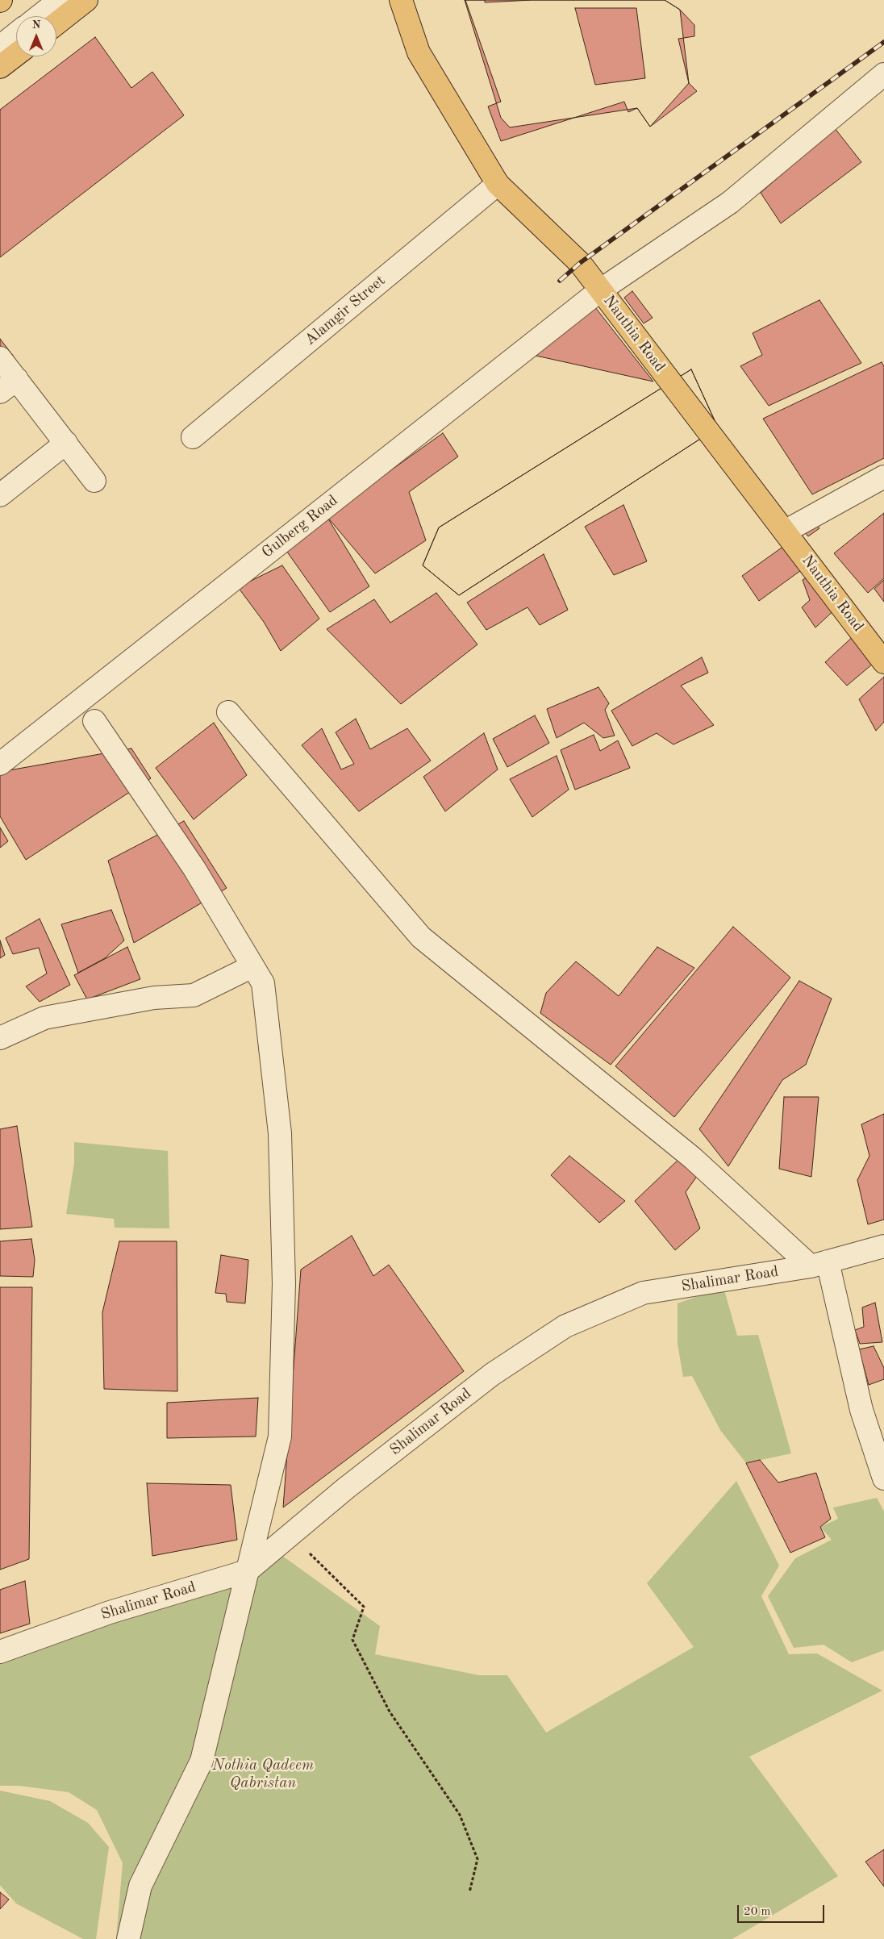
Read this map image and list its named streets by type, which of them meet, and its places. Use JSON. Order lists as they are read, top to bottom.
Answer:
{
  "streets": {
    "main road": ["Nauthia Road"],
    "street": ["Alamgir Street", "Gulberg Road", "Shalimar Road"]
  },
  "crossings": [
    ["Alamgir Street", "Nauthia Road"],
    ["Nauthia Road", "Gulberg Road"]
  ],
  "parks": ["Nothia Qadeem Qabristan"],
  "scale_bar": "20 m",
  "north": "top"
}
